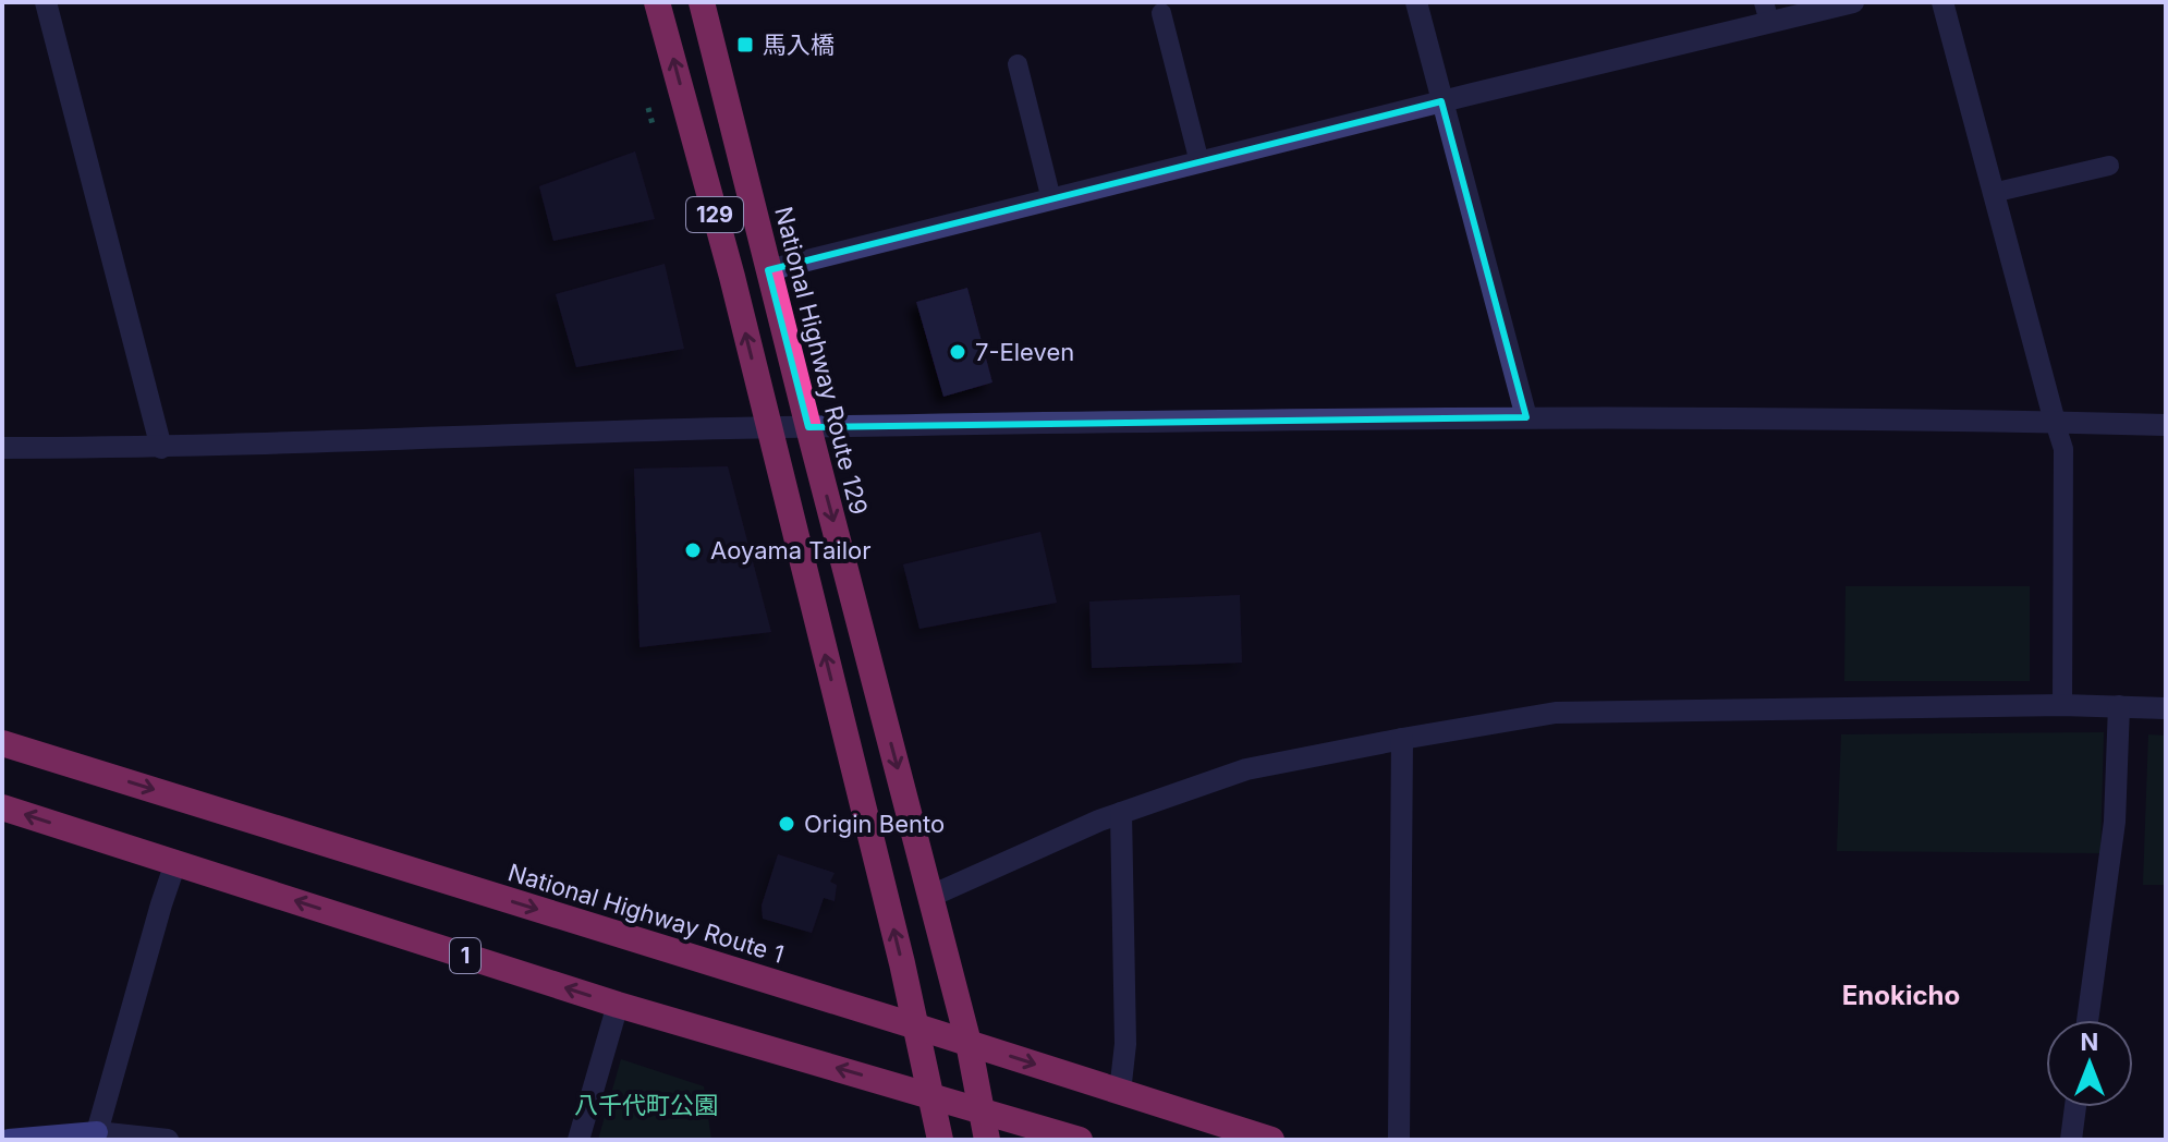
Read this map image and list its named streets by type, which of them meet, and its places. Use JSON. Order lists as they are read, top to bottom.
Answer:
{
  "streets": {
    "highway": [
      "129",
      "National Highway Route 129",
      "National Highway Route 1",
      "1"
    ]
  },
  "crossings": [
    ["129", "National Highway Route 1"],
    ["129", "1"],
    ["National Highway Route 129", "National Highway Route 1"],
    ["National Highway Route 129", "1"]
  ],
  "districts": ["Enokicho"],
  "parks": ["八千代町公園"],
  "places": {
    "transit": ["馬入橋"],
    "other": ["7-Eleven", "Aoyama Tailor", "Origin Bento"]
  },
  "north": "top"
}
